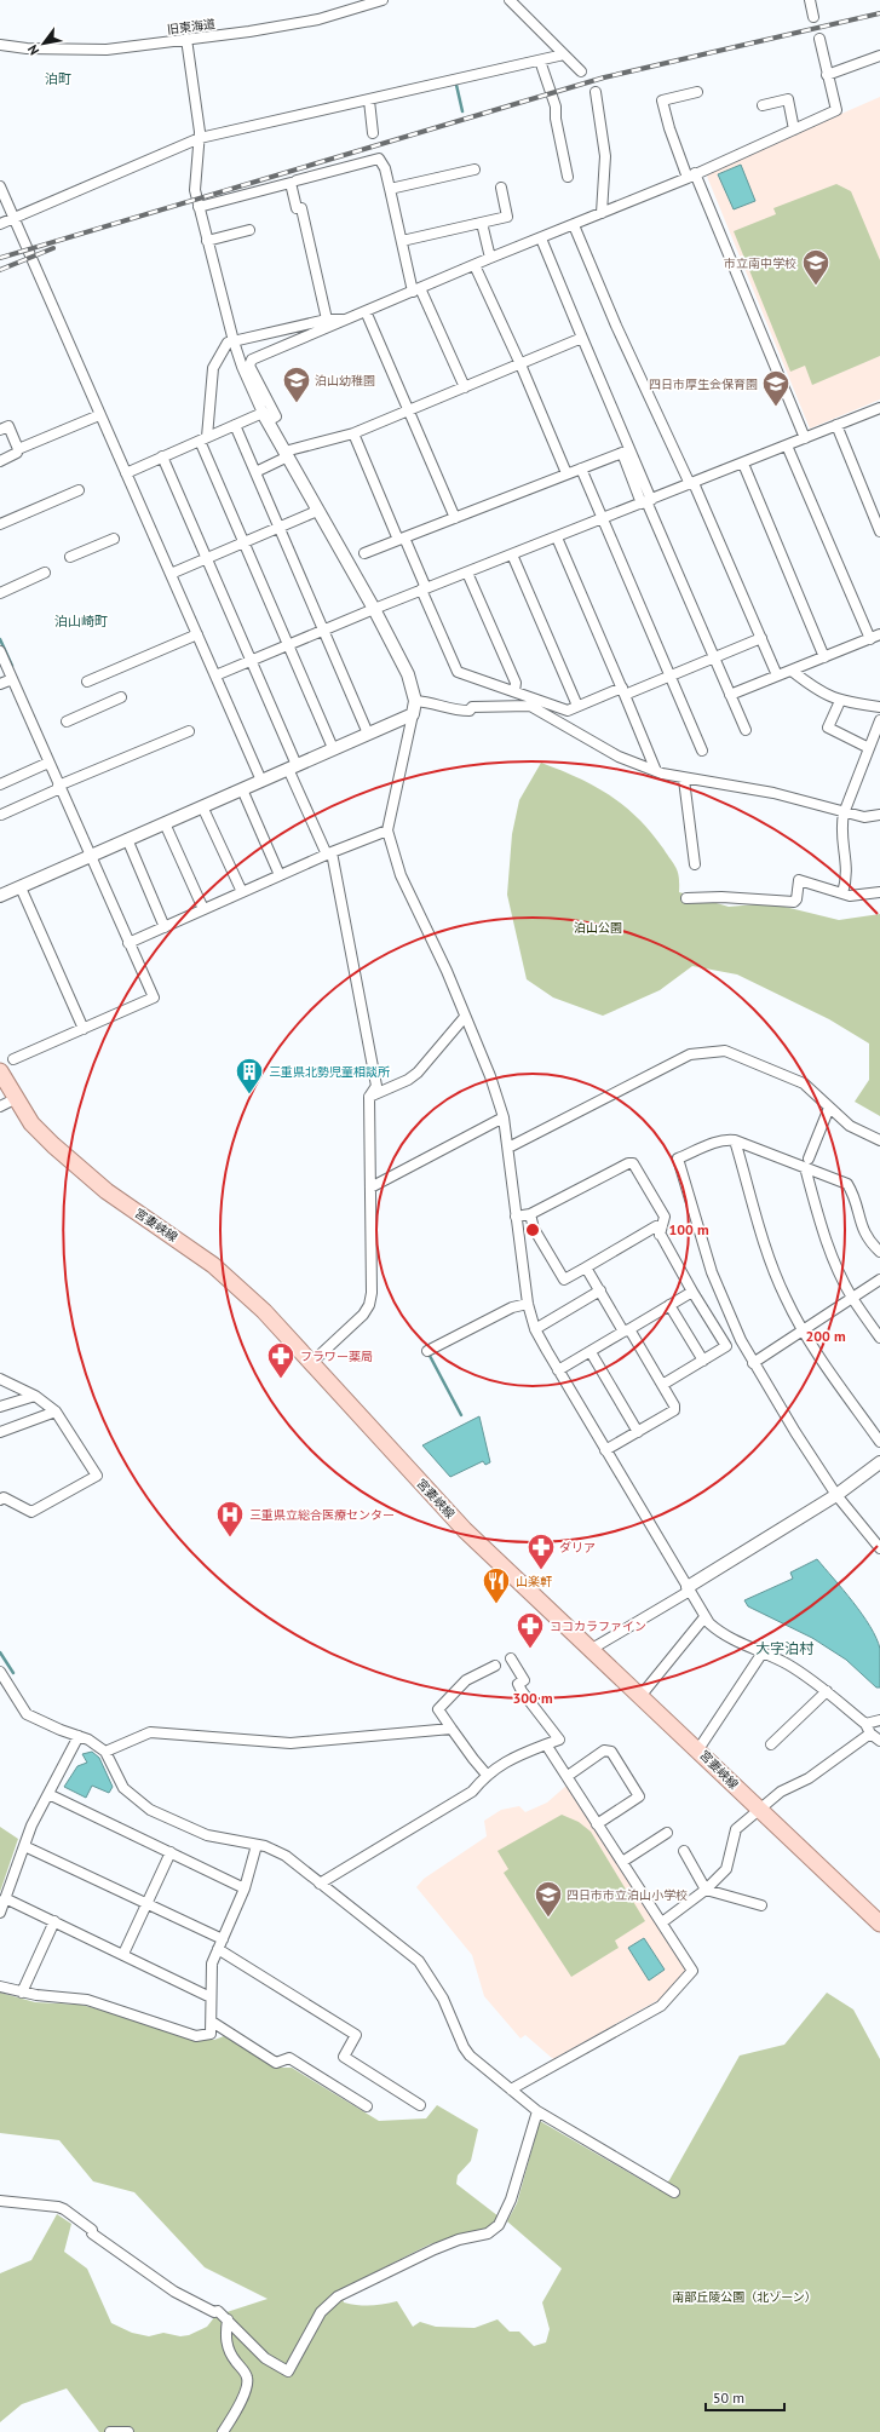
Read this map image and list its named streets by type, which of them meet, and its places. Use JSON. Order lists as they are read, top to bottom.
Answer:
{
  "streets": {
    "main road": ["宮妻峡線"],
    "street": ["旧東海道"]
  },
  "districts": ["泊町", "泊山崎町", "大字泊村"],
  "parks": ["泊山公園", "南部丘陵公園（北ゾーン）"],
  "places": {
    "school or university": [
      "市立南中学校",
      "泊山幼稚園",
      "四日市厚生会保育園",
      "四日市市立泊山小学校"
    ],
    "building": ["三重県北勢児童相談所"],
    "pharmacy": ["フラワー薬局", "ダリア", "ココカラファイン"],
    "hospital": ["三重県立総合医療センター"],
    "restaurant": ["山楽軒"]
  },
  "scale_bar": "50 m",
  "north": "bottom left",
  "rings": ["100 m", "200 m", "300 m"]
}
